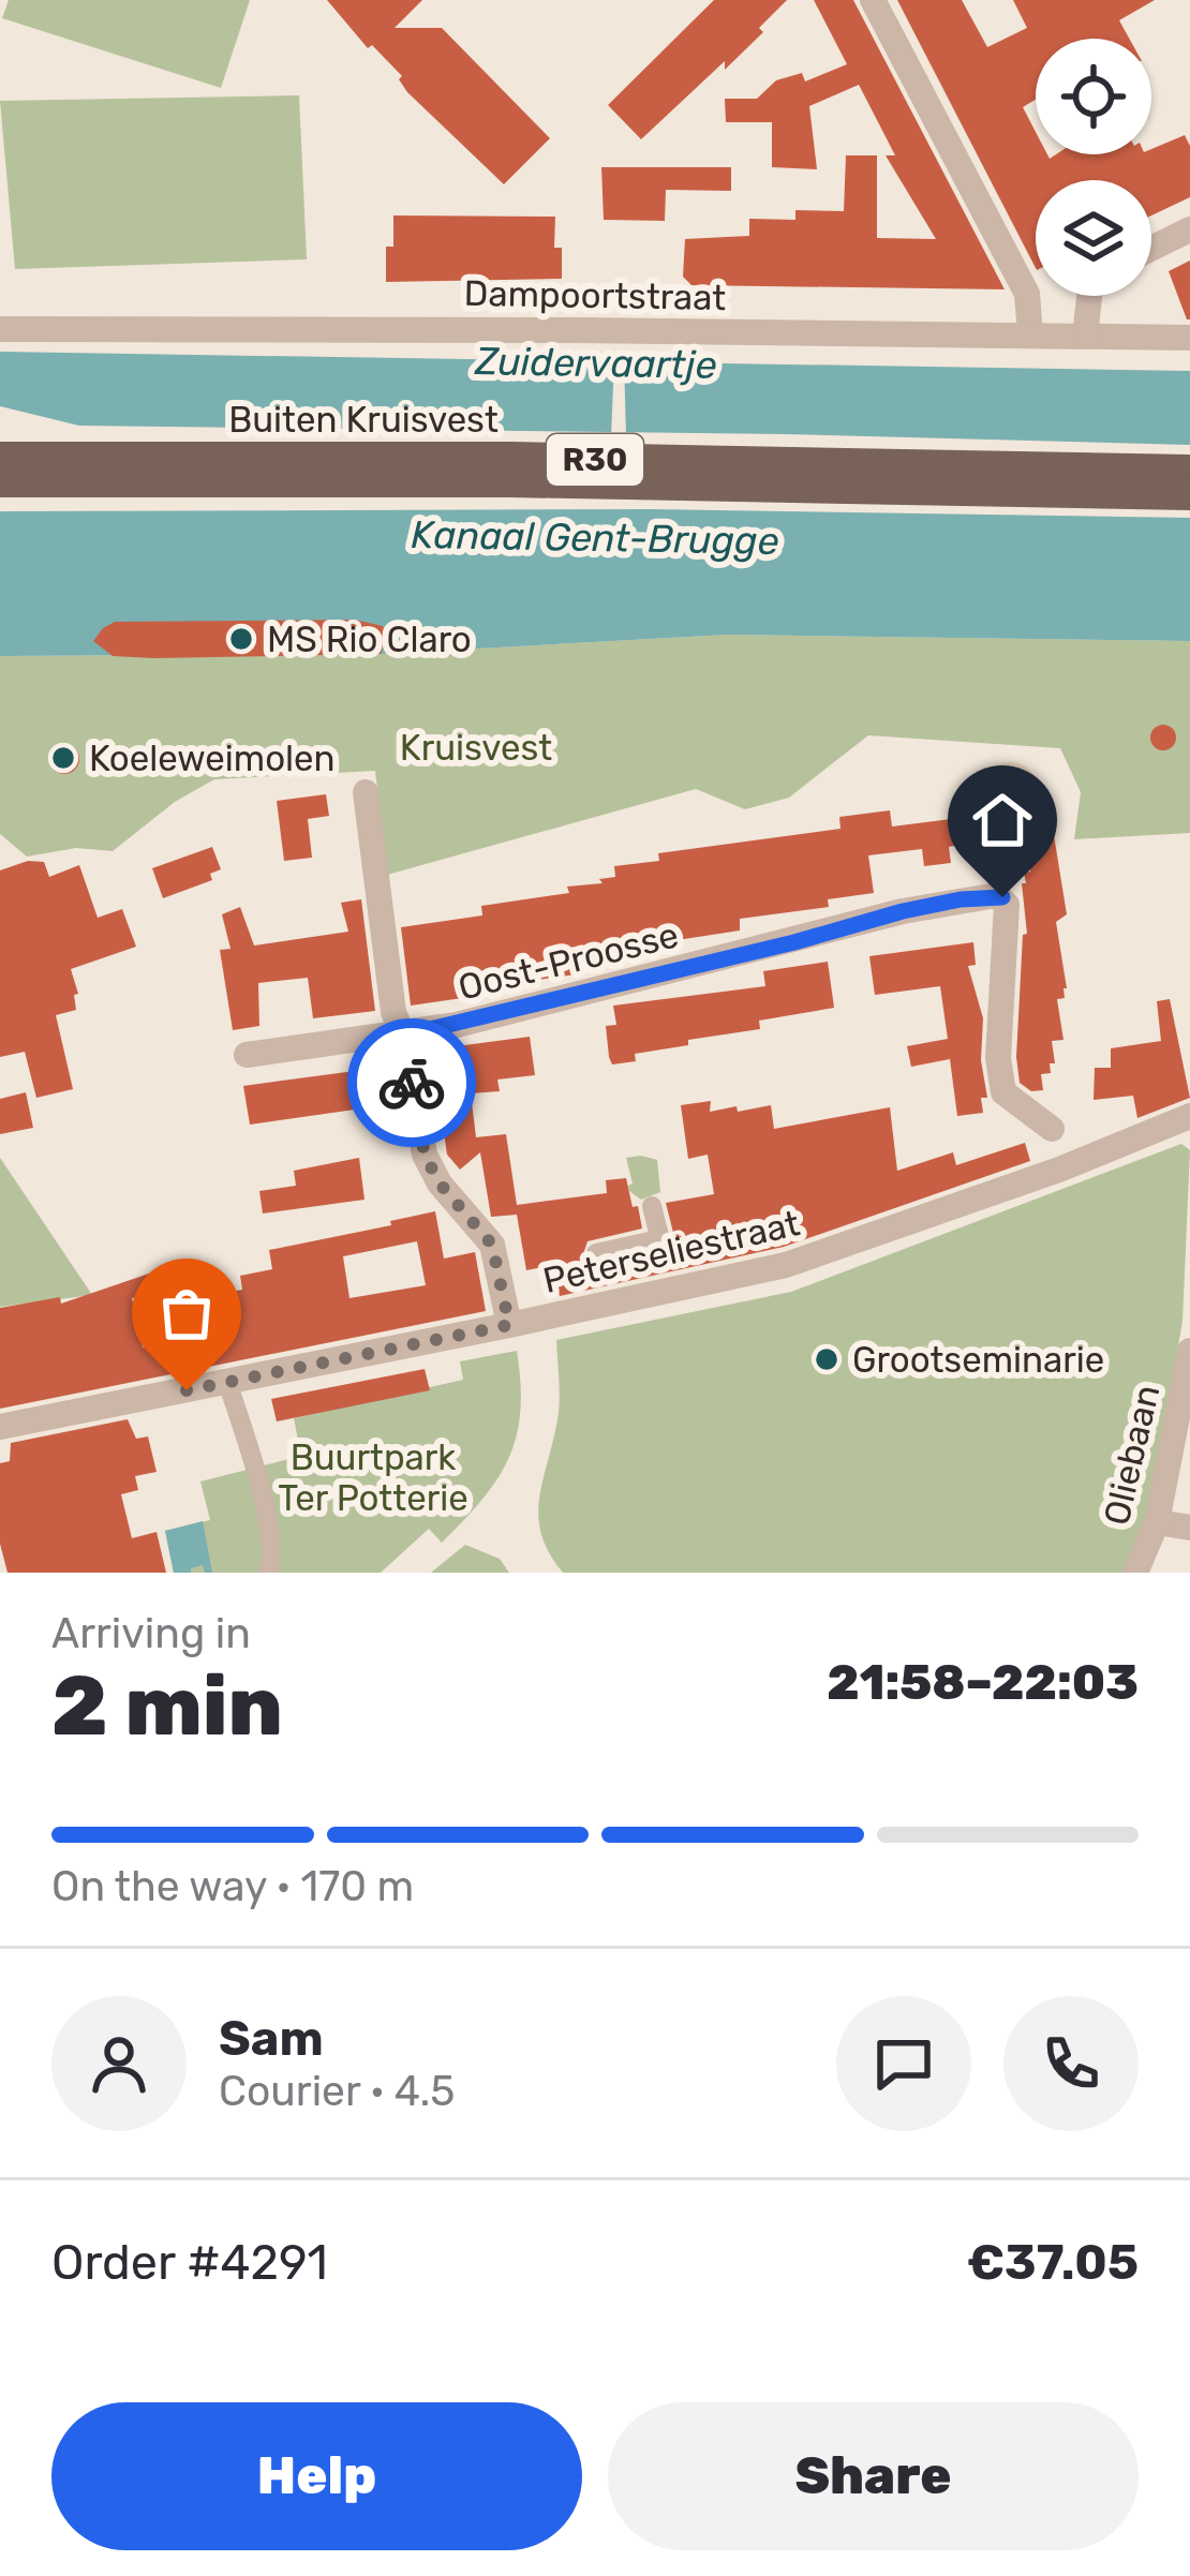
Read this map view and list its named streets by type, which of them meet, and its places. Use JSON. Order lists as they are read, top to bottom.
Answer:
{
  "streets": {
    "main road": ["Buiten Kruisvest", "R30"],
    "street": [
      "Dampoortstraat",
      "Oost-Proosse",
      "Peterseliestraat",
      "Oliebaan"
    ]
  },
  "water": ["Zuidervaartje", "Kanaal Gent-Brugge"],
  "parks": ["Kruisvest", "Buurtpark Ter Potterie"],
  "places": ["MS Rio Claro", "Koeleweimolen", "Grootseminarie"],
  "page": {
    "heading": ["2 min", "Arriving in", "21:58–22:03"],
    "panel": [
      "Sam",
      "Courier · 4.5",
      "Order #4291",
      "€37.05"
    ],
    "bar": "On the way · 170 m",
    "buttons": ["Help", "Share"]
  }
}
